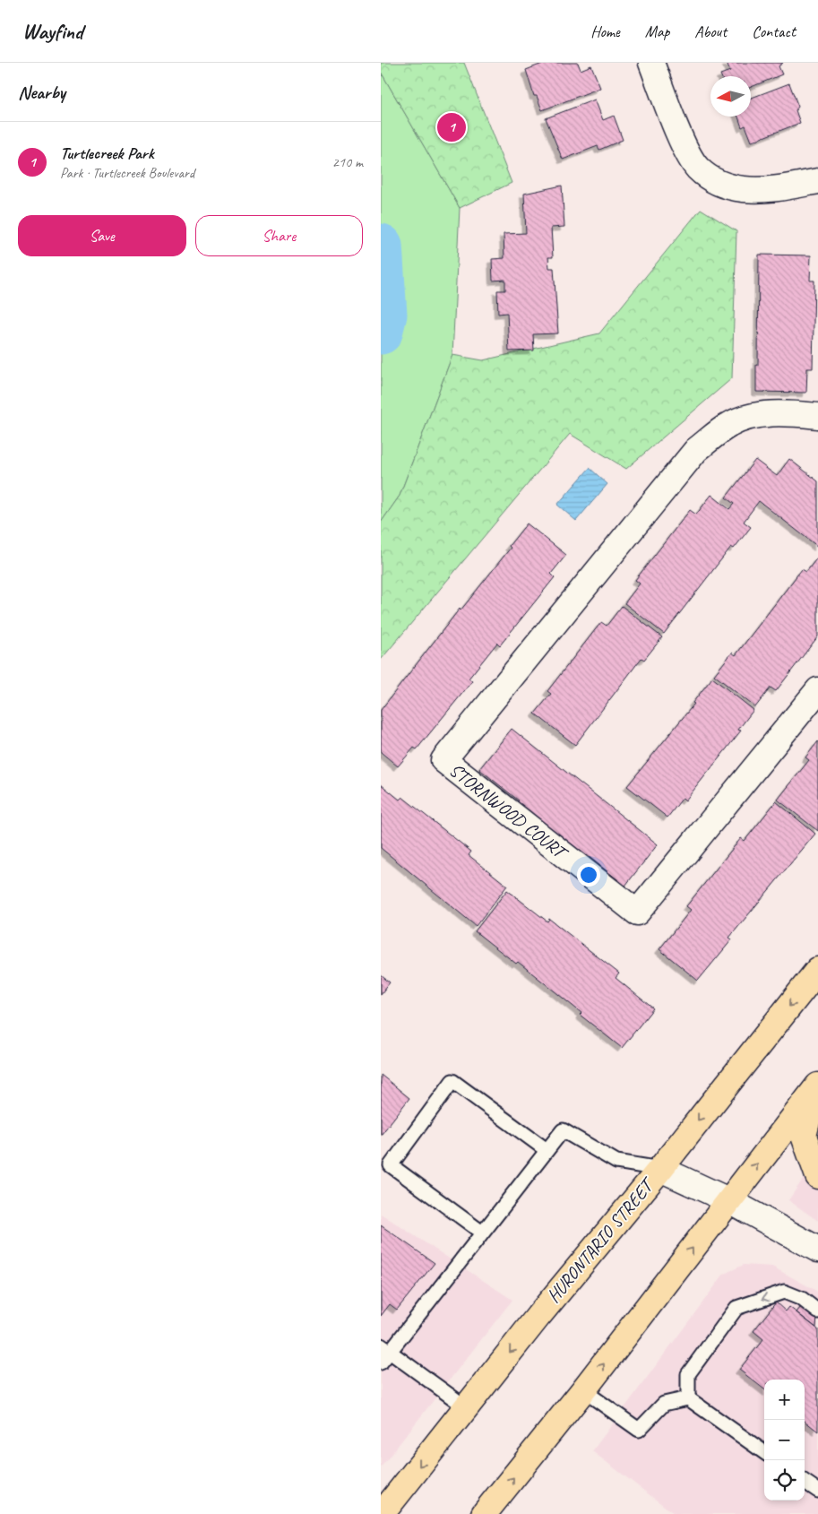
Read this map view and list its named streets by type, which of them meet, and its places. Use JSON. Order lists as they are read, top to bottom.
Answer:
{
  "streets": {
    "main road": ["HURONTARIO STREET"],
    "street": ["STORNWOOD COURT"]
  },
  "north": "left",
  "page": {
    "header": "Wayfind",
    "nav": [
      "Home",
      "Map",
      "About",
      "Contact"
    ],
    "heading": "Nearby",
    "pins": "1",
    "list": [
      {
        "mark": "1",
        "name": "Turtlecreek Park",
        "note": "Park · Turtlecreek Boulevard",
        "value": "210 m"
      }
    ],
    "buttons": ["Save", "Share"],
    "map_buttons": ["+", "−"]
  }
}
